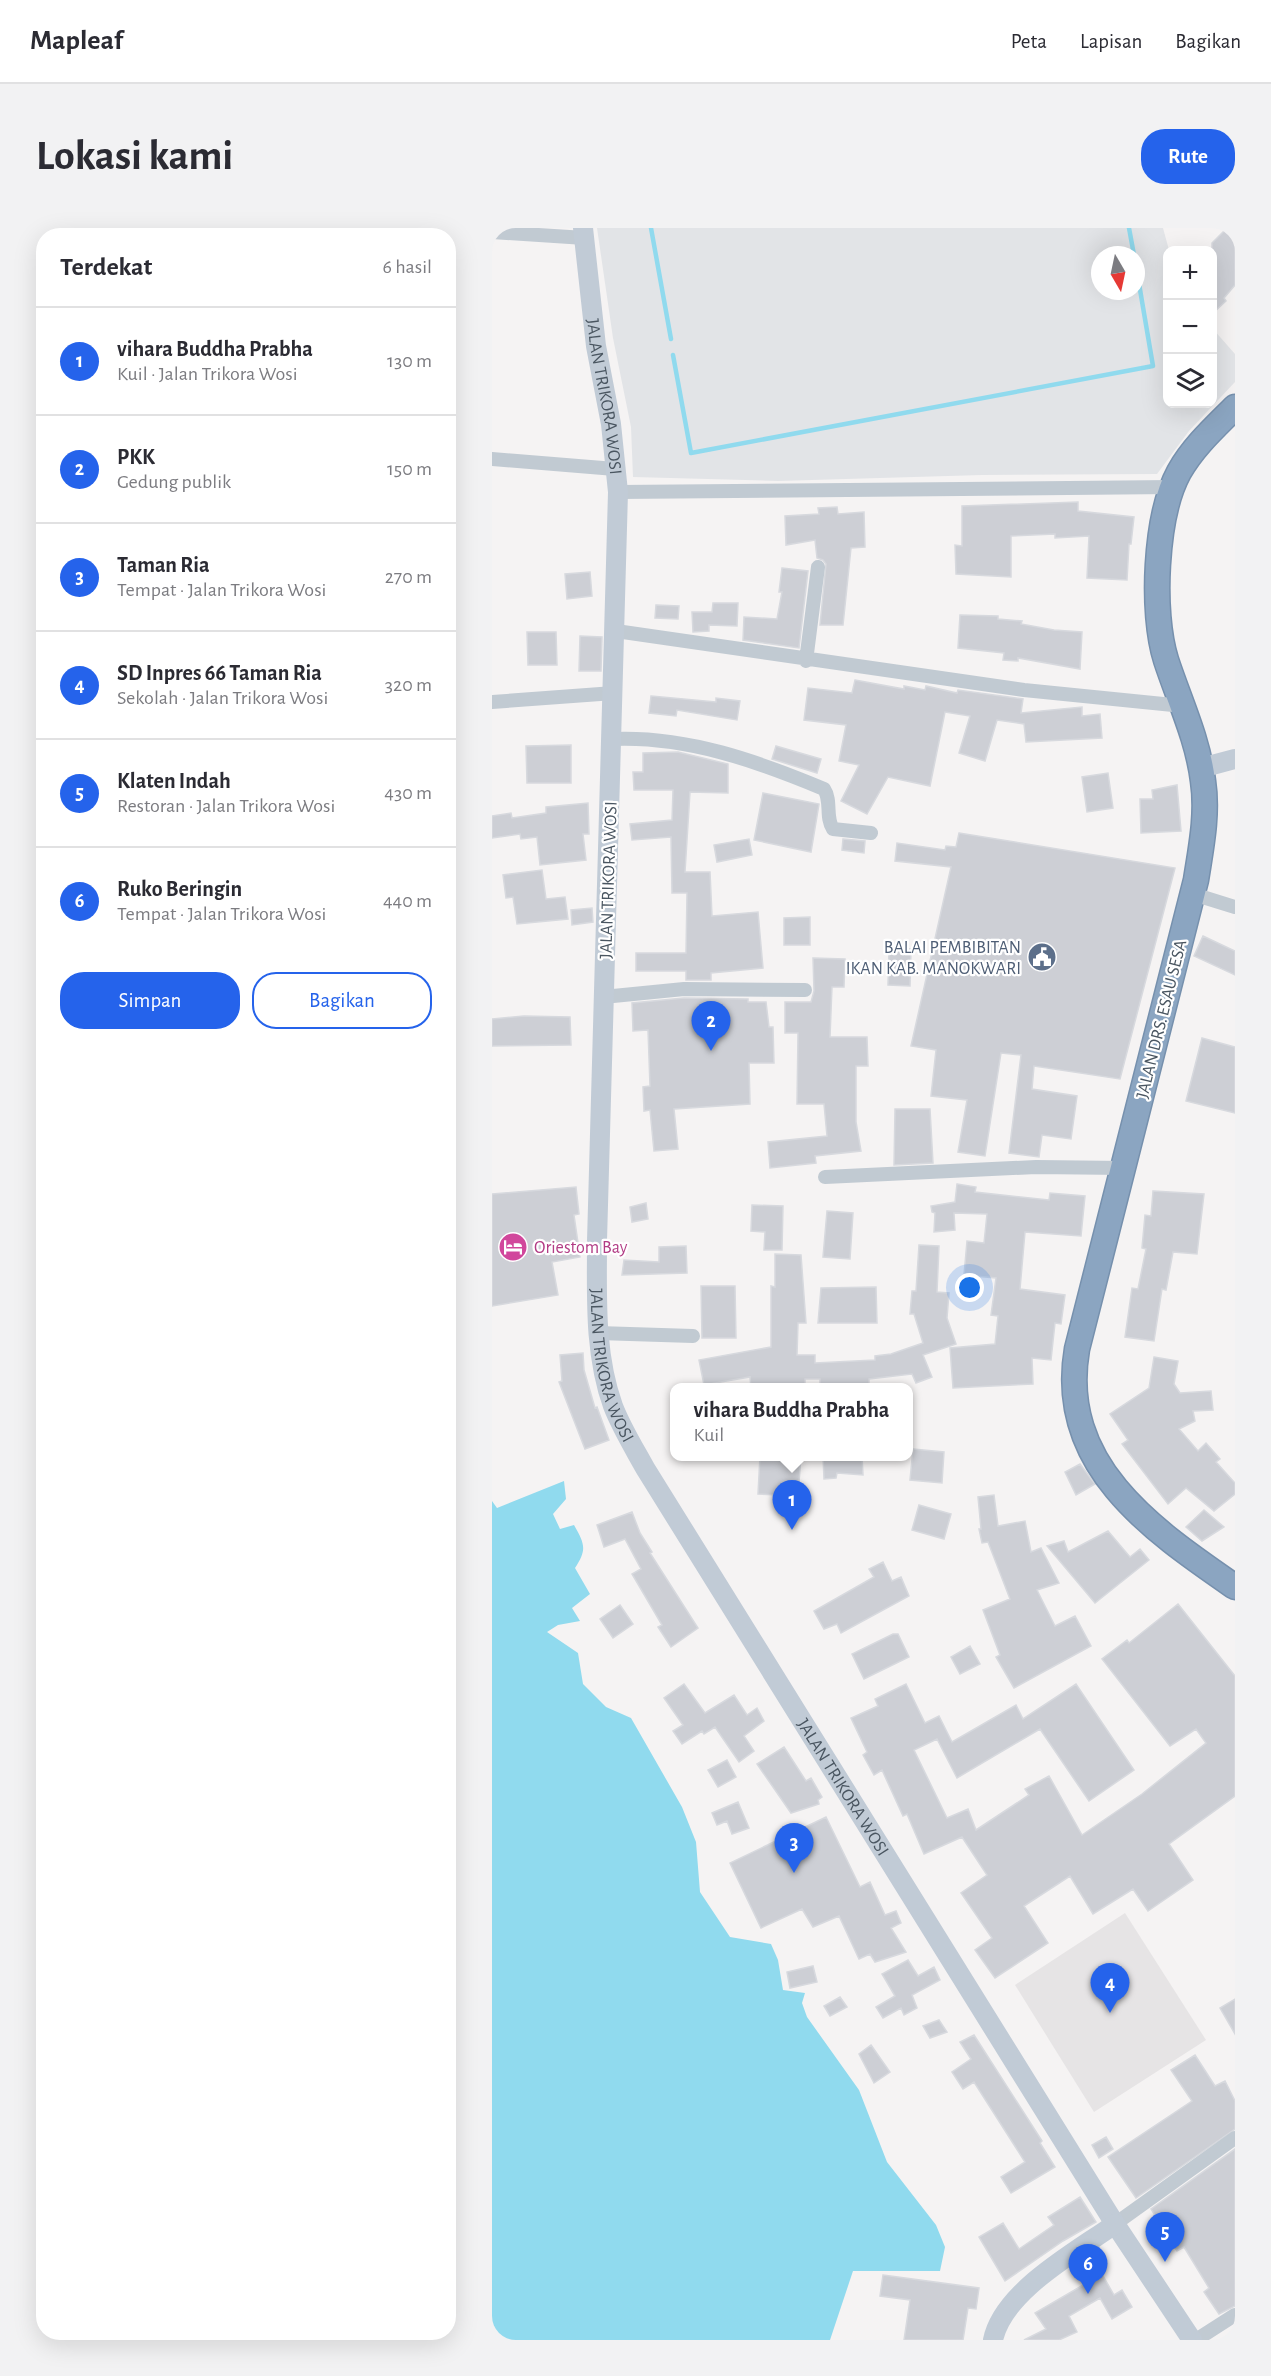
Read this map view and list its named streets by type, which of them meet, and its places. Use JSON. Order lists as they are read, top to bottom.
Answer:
{
  "streets": {
    "highway": ["JALAN DRS. ESAU SESA"],
    "street": ["JALAN TRIKORA WOSI"]
  },
  "places": {
    "public building": ["BALAI PEMBIBITAN IKAN KAB. MANOKWARI"],
    "hotel": ["Oriestom Bay"]
  },
  "north": "bottom",
  "page": {
    "header": "Mapleaf",
    "nav": ["Peta", "Lapisan", "Bagikan"],
    "buttons": [
      "Rute",
      ["Simpan", "Bagikan"]
    ],
    "title": "Lokasi kami",
    "heading": ["Terdekat", "6 hasil"],
    "map_buttons": ["+", "−"],
    "list": [
      {
        "mark": "1",
        "name": "vihara Buddha Prabha",
        "note": "Kuil · Jalan Trikora Wosi",
        "value": "130 m"
      },
      {
        "mark": "2",
        "name": "PKK",
        "note": "Gedung publik",
        "value": "150 m"
      },
      {
        "mark": "3",
        "name": "Taman Ria",
        "note": "Tempat · Jalan Trikora Wosi",
        "value": "270 m"
      },
      {
        "mark": "4",
        "name": "SD Inpres 66 Taman Ria",
        "note": "Sekolah · Jalan Trikora Wosi",
        "value": "320 m"
      },
      {
        "mark": "5",
        "name": "Klaten Indah",
        "note": "Restoran · Jalan Trikora Wosi",
        "value": "430 m"
      },
      {
        "mark": "6",
        "name": "Ruko Beringin",
        "note": "Tempat · Jalan Trikora Wosi",
        "value": "440 m"
      }
    ],
    "pins": [
      "2",
      "1",
      "3",
      "4",
      "5",
      "6"
    ],
    "popup": ["vihara Buddha Prabha", "Kuil"]
  }
}
